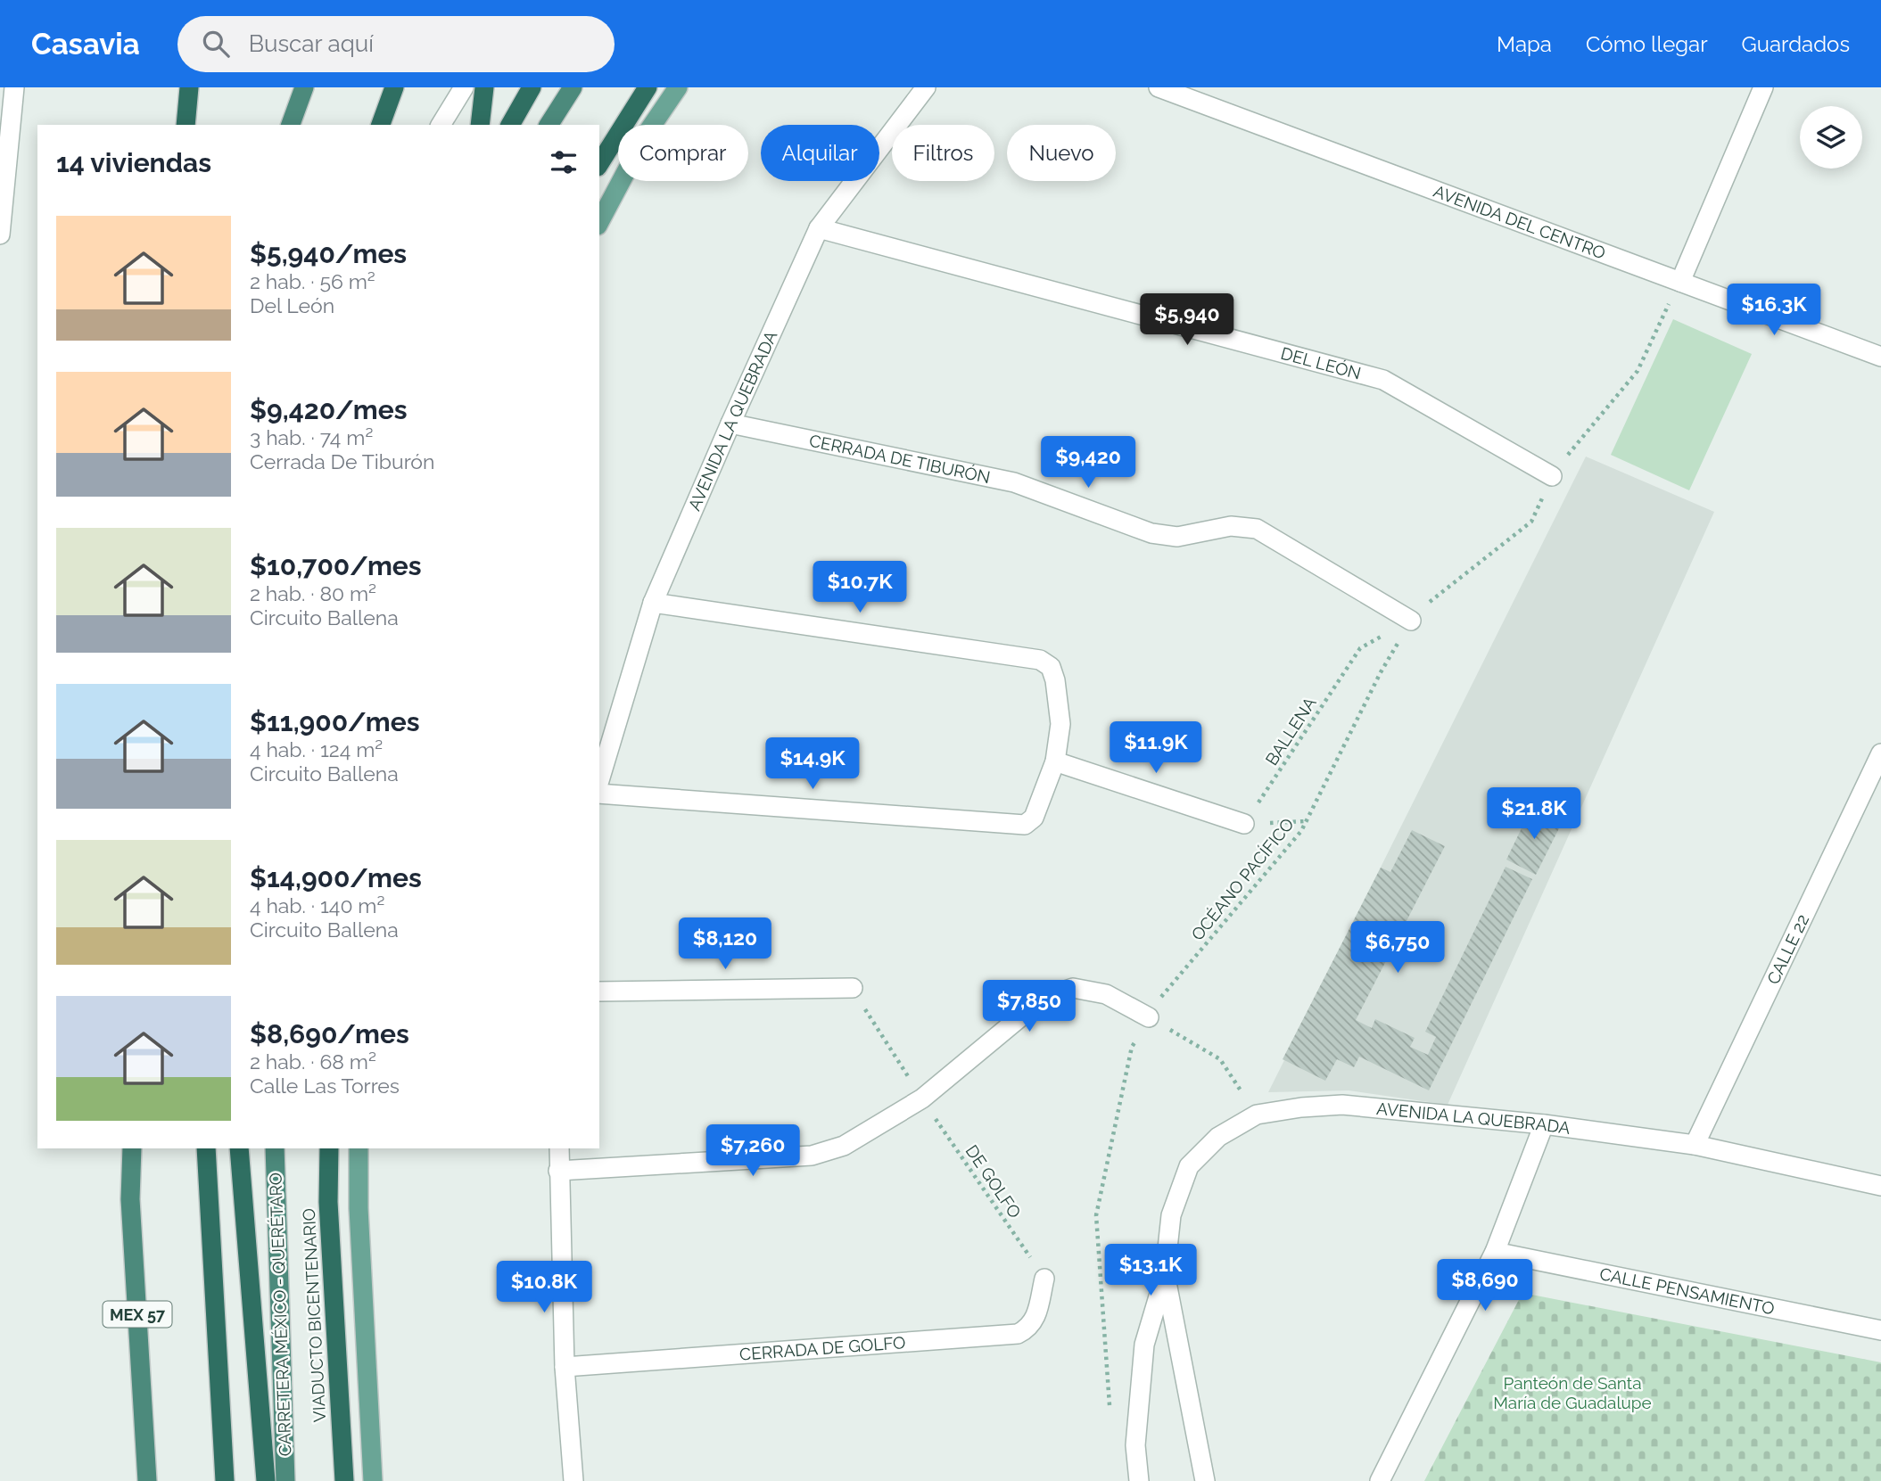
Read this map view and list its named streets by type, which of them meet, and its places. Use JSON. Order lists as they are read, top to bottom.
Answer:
{
  "streets": {
    "highway": ["MEX 57", "CARRETERA MÉXICO - QUERÉTARO", "VIADUCTO BICENTENARIO"],
    "street": [
      "AVENIDA DEL CENTRO",
      "DEL LEÓN",
      "AVENIDA LA QUEBRADA",
      "CERRADA DE TIBURÓN",
      "CALLE 22",
      "CALLE PENSAMIENTO",
      "CERRADA DE GOLFO"
    ],
    "path": ["BALLENA", "OCÉANO PACÍFICO", "DE GOLFO"]
  },
  "crossings": [
    ["AVENIDA DEL CENTRO", "OCÉANO PACÍFICO"],
    ["DEL LEÓN", "AVENIDA LA QUEBRADA"],
    ["DEL LEÓN", "OCÉANO PACÍFICO"],
    ["AVENIDA LA QUEBRADA", "CERRADA DE TIBURÓN"],
    ["AVENIDA LA QUEBRADA", "CALLE 22"],
    ["CERRADA DE TIBURÓN", "BALLENA"],
    ["CERRADA DE TIBURÓN", "OCÉANO PACÍFICO"],
    ["BALLENA", "OCÉANO PACÍFICO"],
    ["DE GOLFO", "CERRADA DE GOLFO"]
  ],
  "parks": ["Panteón de Santa María de Guadalupe"],
  "page": {
    "header": "Casavia",
    "search": "Buscar aquí",
    "nav": ["Mapa", "Cómo llegar", "Guardados"],
    "chip": [
      "Comprar",
      "Alquilar",
      "Filtros",
      "Nuevo"
    ],
    "heading": "14 viviendas",
    "list": [
      {
        "name": "$5,940/mes",
        "note": "2 hab. · 56 m² · Del León"
      },
      {
        "name": "$9,420/mes",
        "note": "3 hab. · 74 m² · Cerrada De Tiburón"
      },
      {
        "name": "$10,700/mes",
        "note": "2 hab. · 80 m² · Circuito Ballena"
      },
      {
        "name": "$11,900/mes",
        "note": "4 hab. · 124 m² · Circuito Ballena"
      },
      {
        "name": "$14,900/mes",
        "note": "4 hab. · 140 m² · Circuito Ballena"
      },
      {
        "name": "$8,690/mes",
        "note": "2 hab. · 68 m² · Calle Las Torres"
      }
    ],
    "price": [
      "$16.3K",
      "$5,940",
      "$9,420",
      "$10.7K",
      "$11.9K",
      "$14.9K",
      "$21.8K",
      "$8,120",
      "$6,750",
      "$7,850",
      "$7,260",
      "$13.1K",
      "$8,690",
      "$10.8K"
    ]
  }
}
